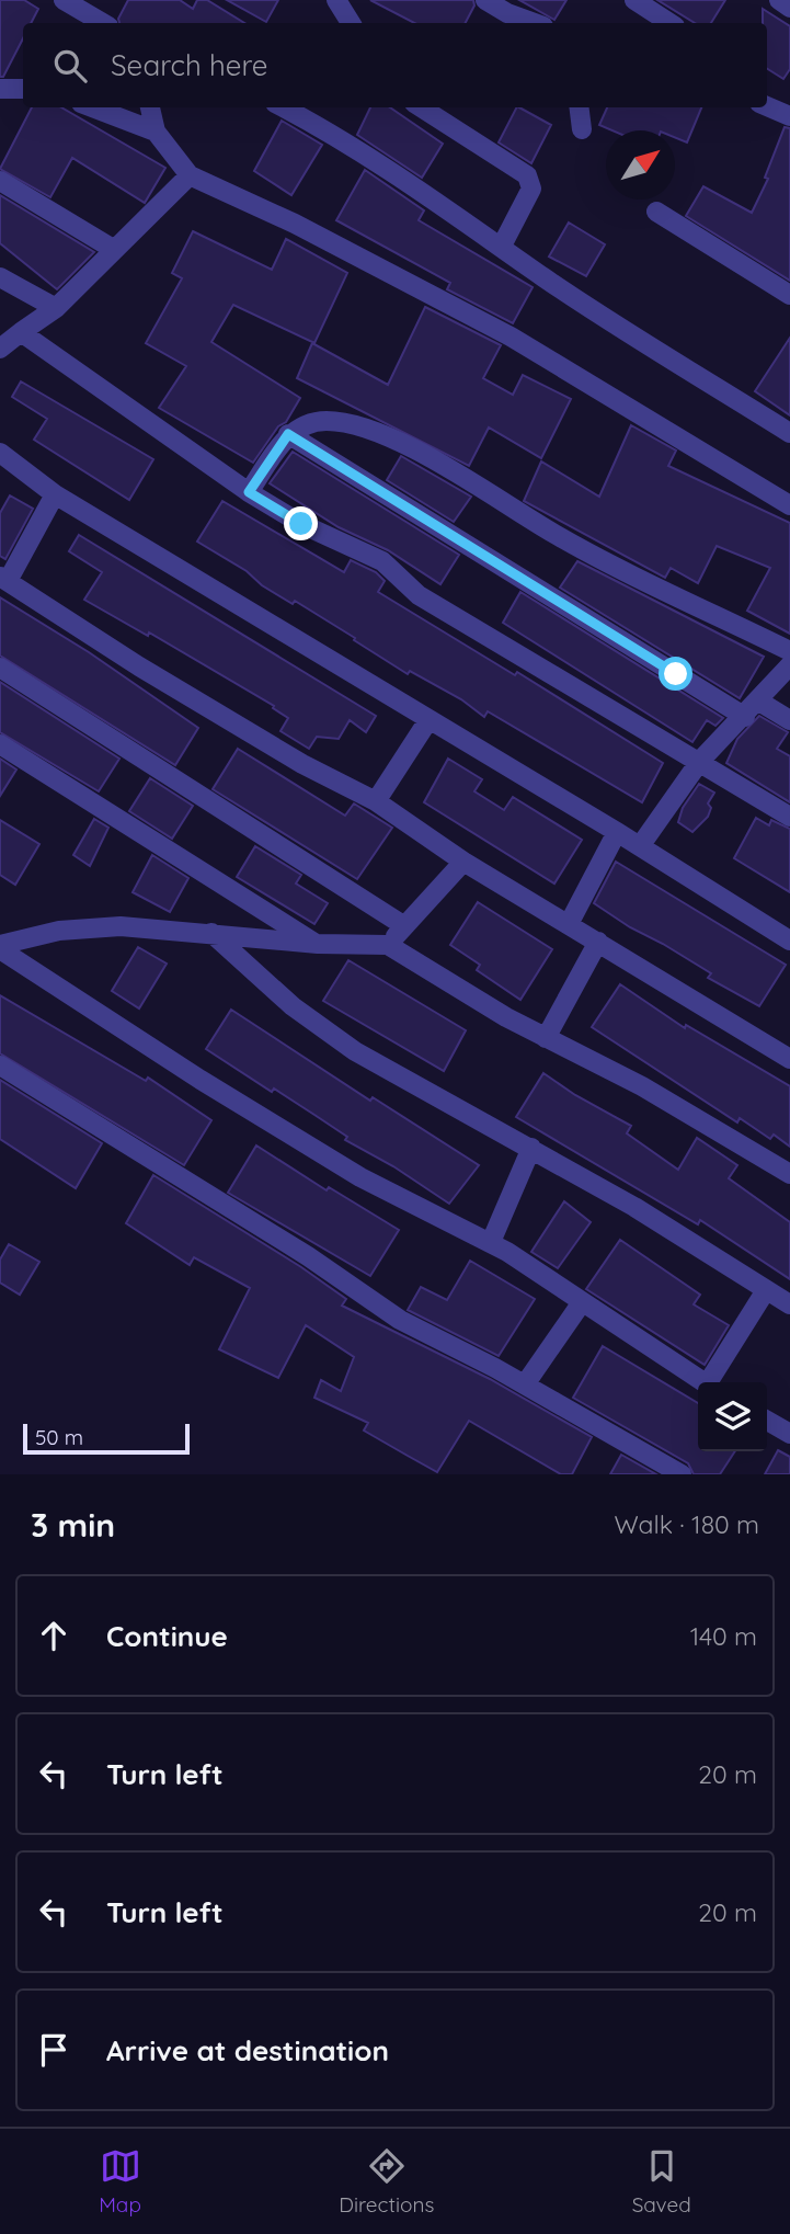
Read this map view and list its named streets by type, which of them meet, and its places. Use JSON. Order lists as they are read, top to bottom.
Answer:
{
  "scale_bar": "50 m",
  "north": "top right",
  "page": {
    "search": "Search here",
    "scale": "50 m",
    "heading": ["3 min", "Walk · 180 m"],
    "list": [
      ["Continue", "140 m"],
      ["Turn left", "20 m"],
      ["Turn left", "20 m"],
      "Arrive at destination"
    ],
    "nav": ["Map", "Directions", "Saved"]
  }
}
